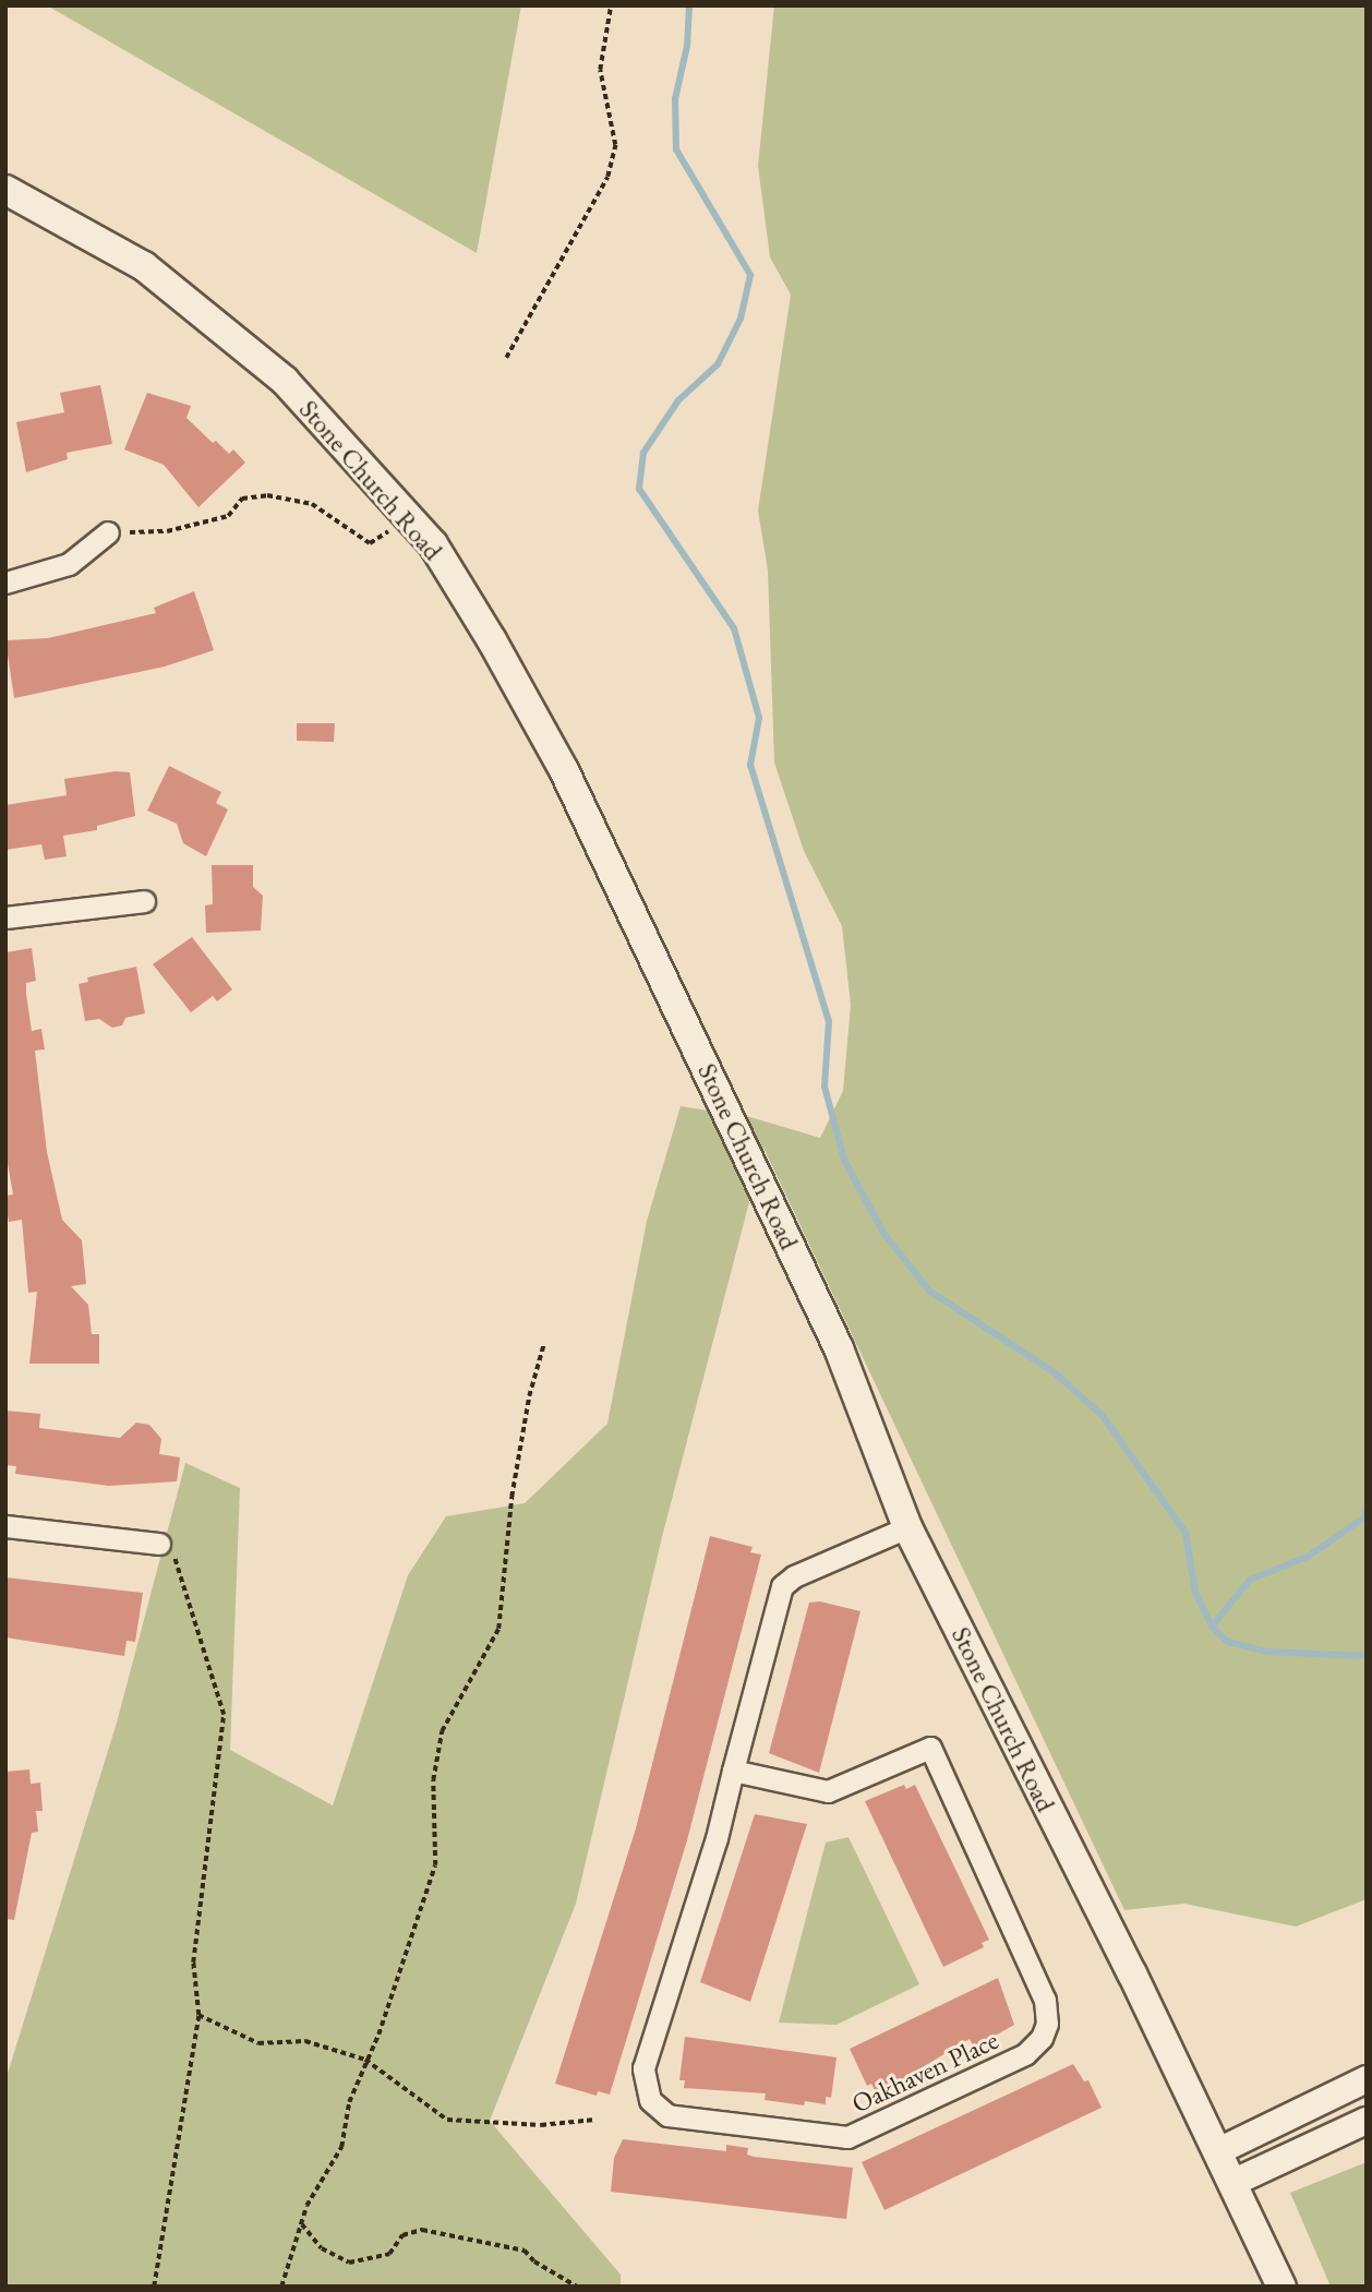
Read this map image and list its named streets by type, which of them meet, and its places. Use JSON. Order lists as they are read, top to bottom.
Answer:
{
  "streets": {
    "main road": ["Stone Church Road"],
    "street": ["Oakhaven Place"]
  },
  "crossings": [
    ["Stone Church Road", "Oakhaven Place"]
  ]
}
